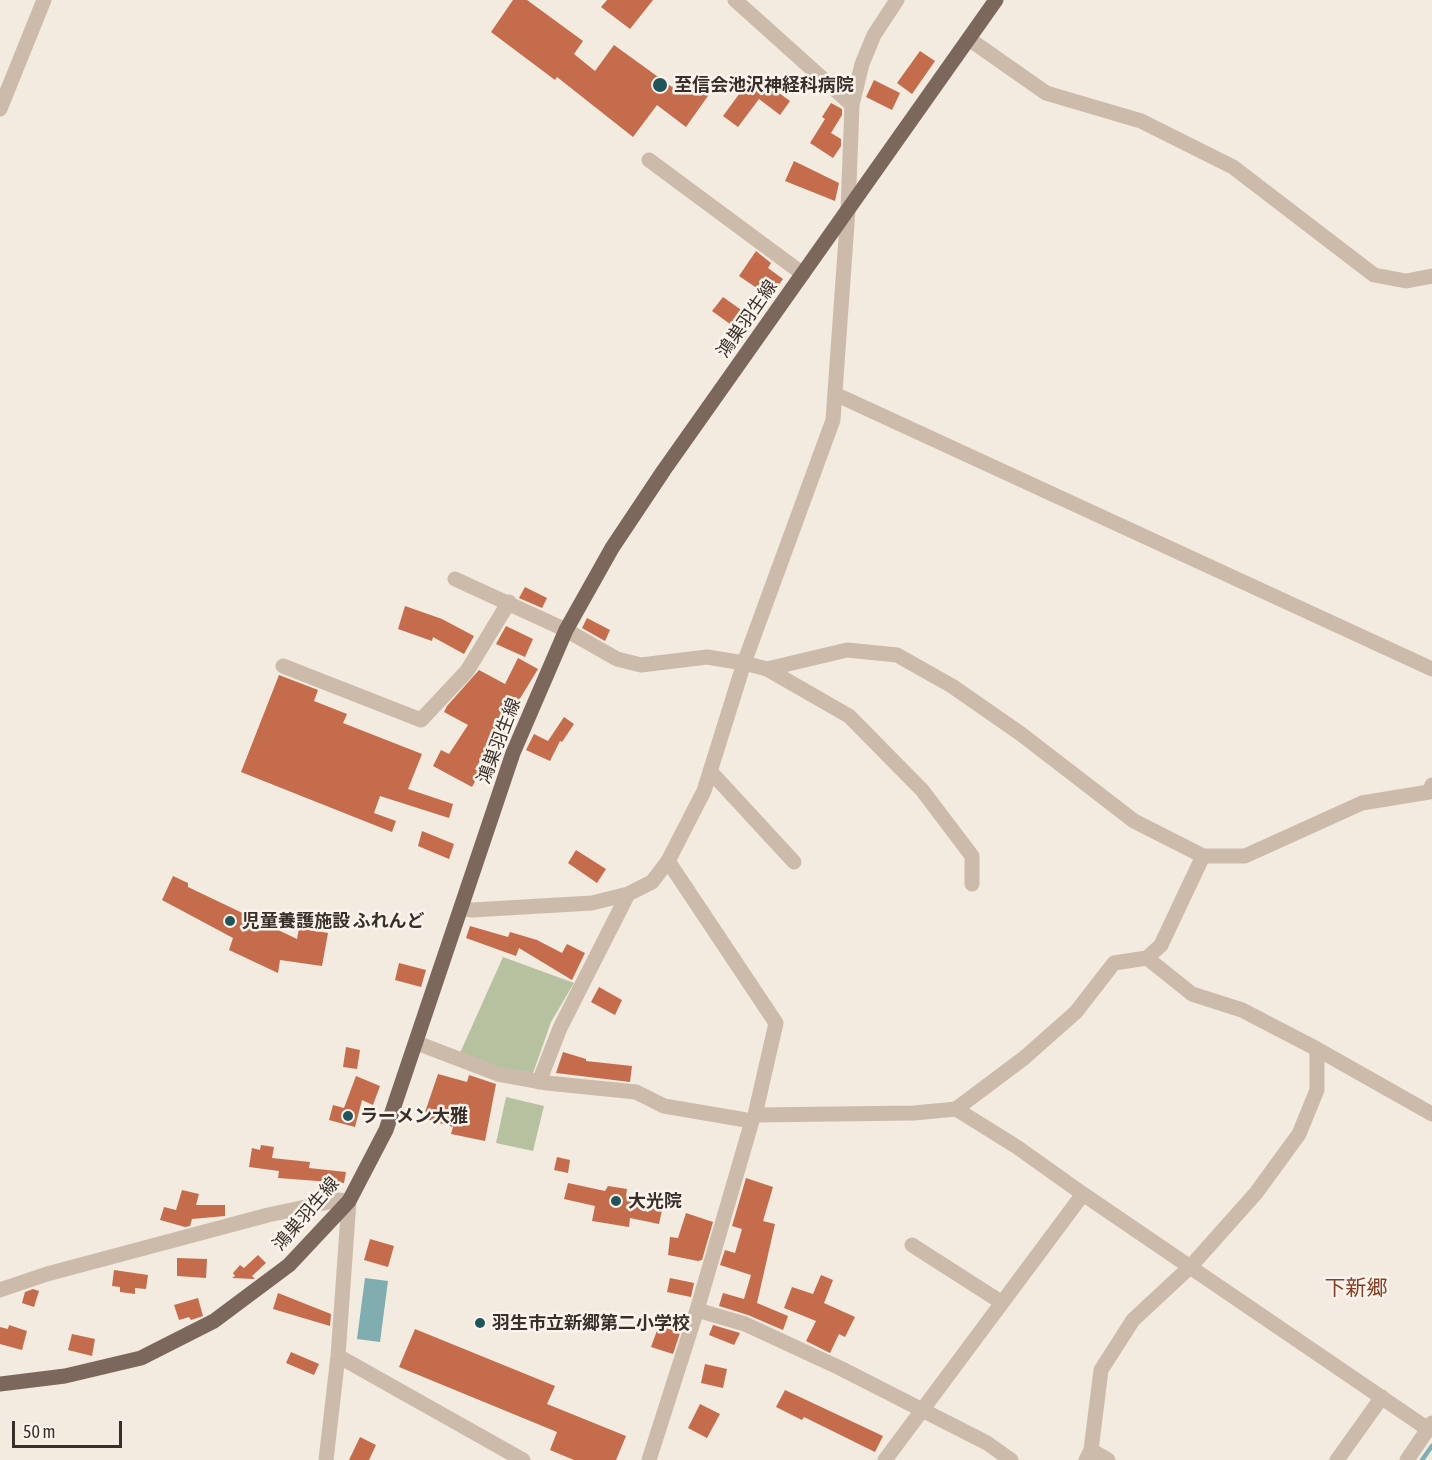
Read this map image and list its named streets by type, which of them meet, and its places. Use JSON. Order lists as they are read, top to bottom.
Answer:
{
  "streets": {
    "main road": ["鴻巣羽生線"]
  },
  "districts": ["下新郷"],
  "places": [
    "至信会池沢神経科病院",
    "児童養護施設 ふれんど",
    "ラーメン大雅",
    "大光院",
    "羽生市立新郷第二小学校"
  ],
  "scale_bar": "50 m"
}
